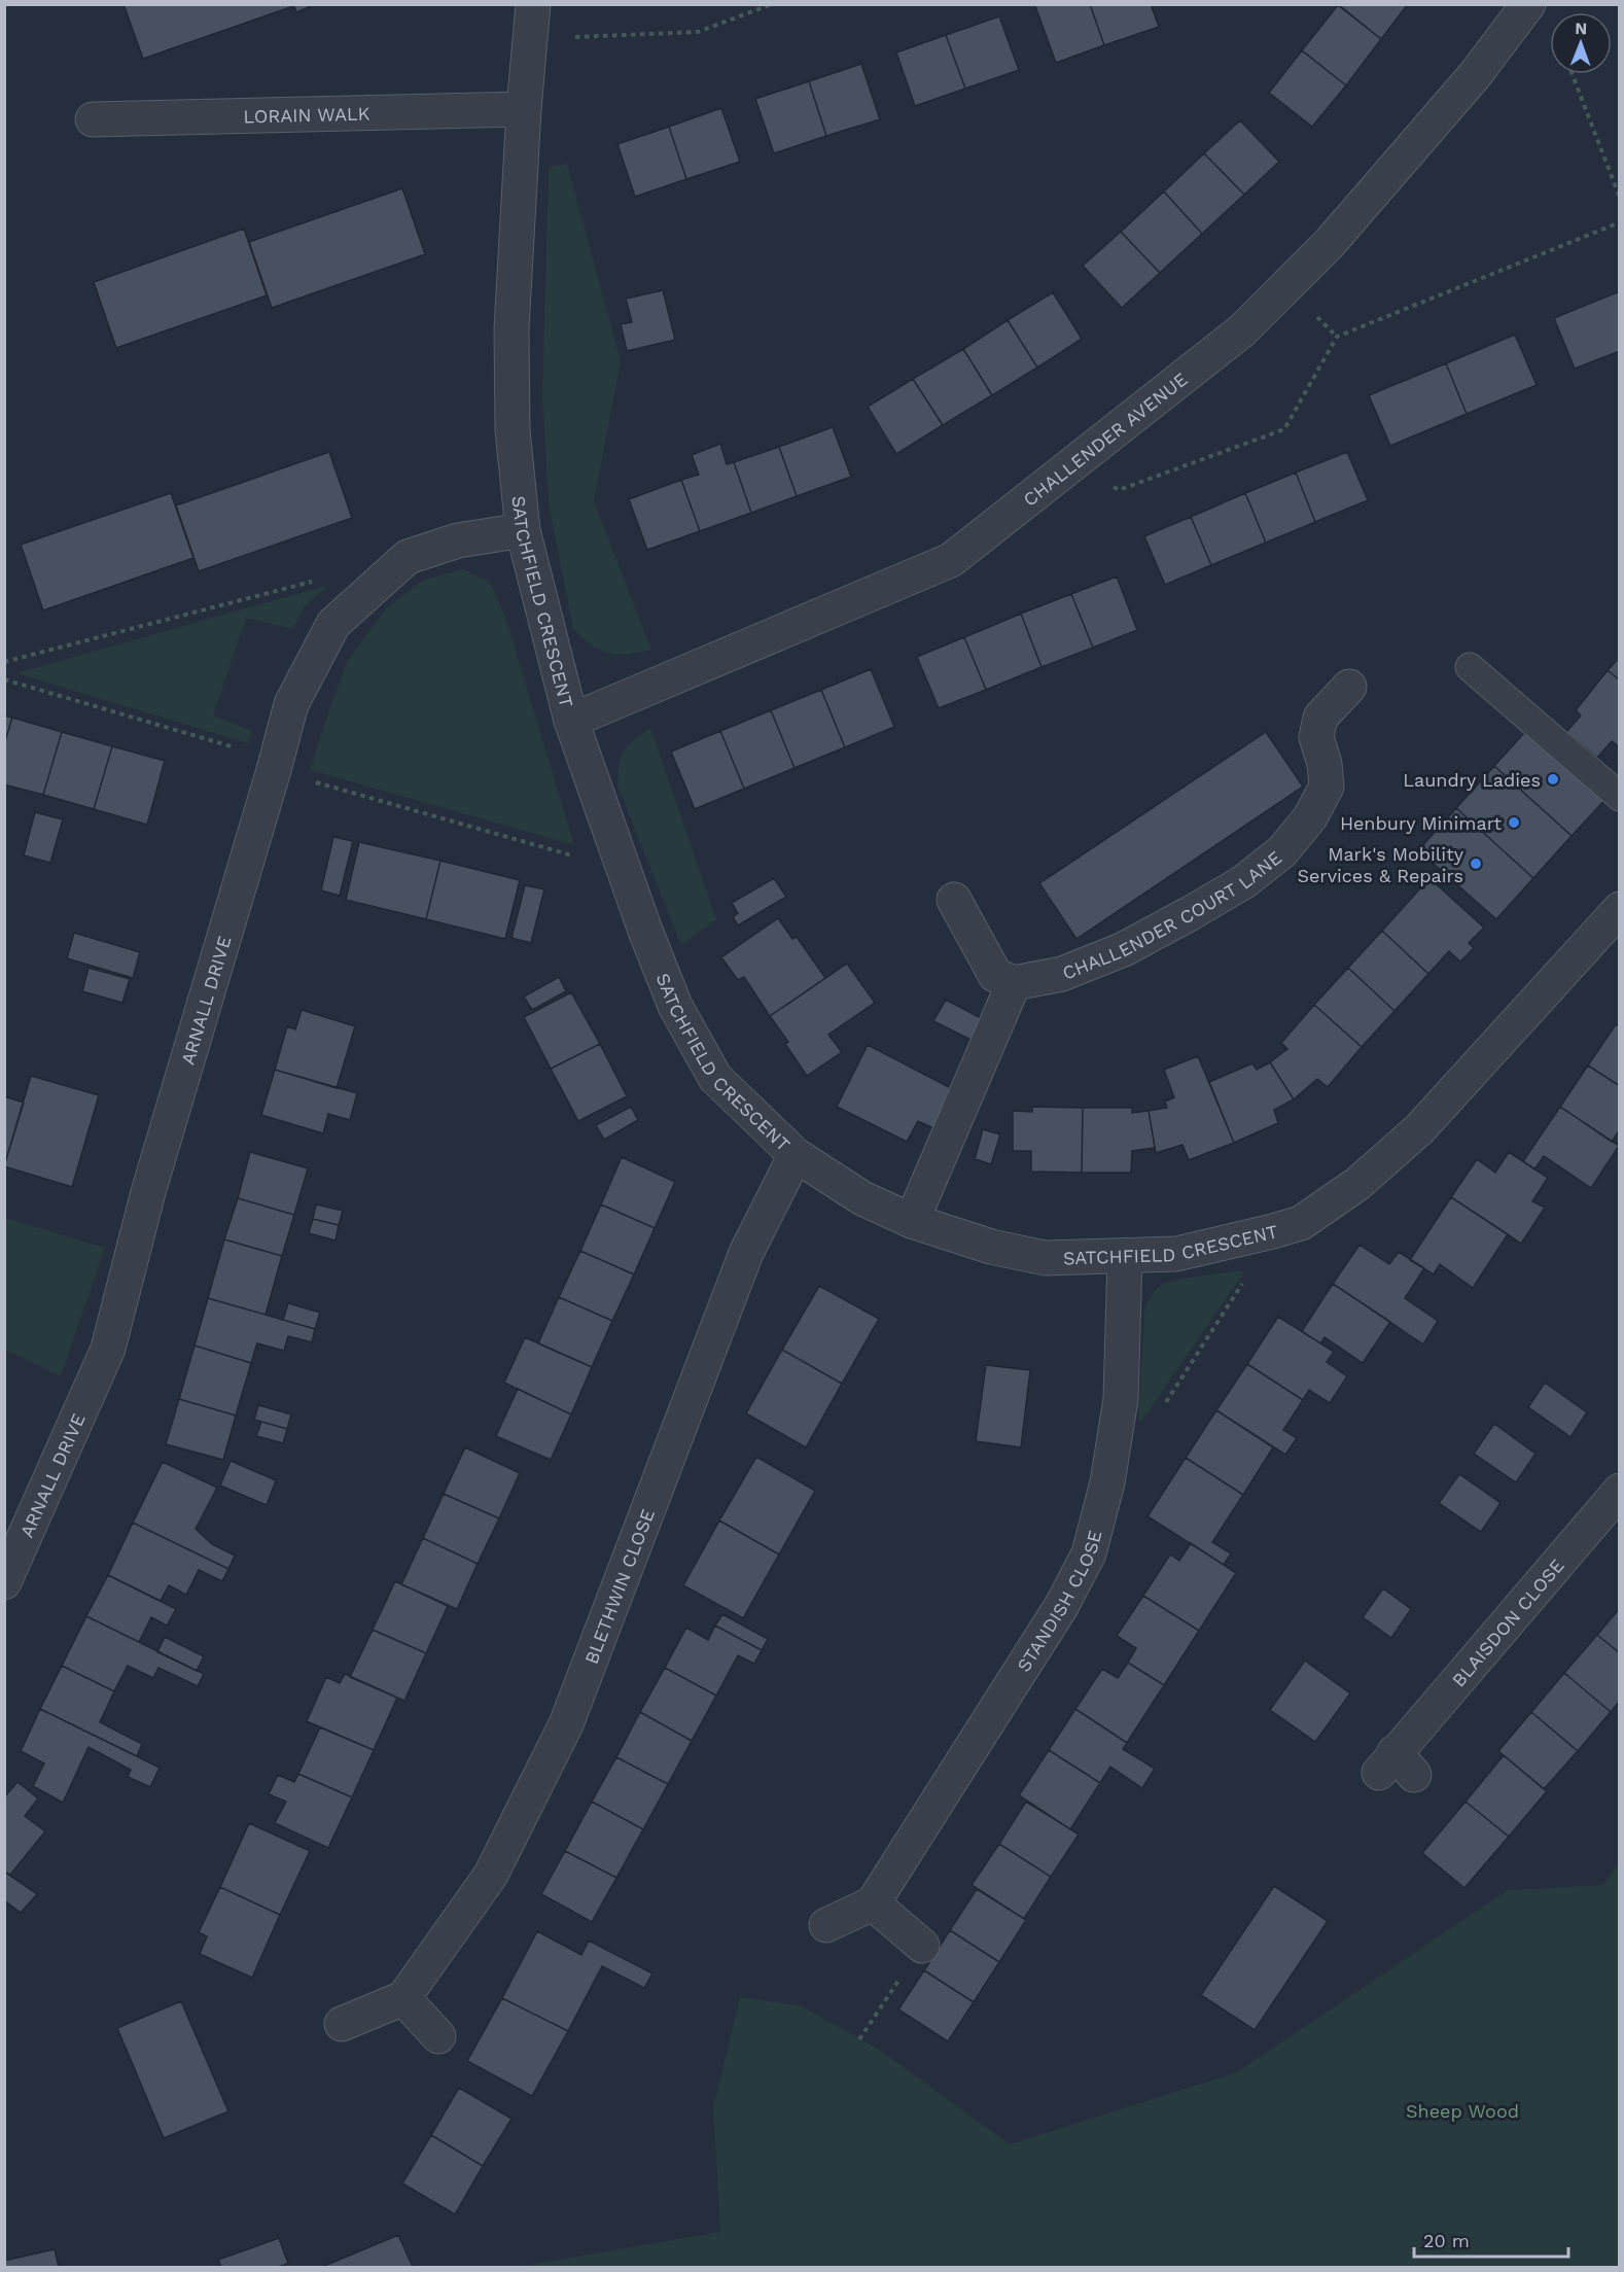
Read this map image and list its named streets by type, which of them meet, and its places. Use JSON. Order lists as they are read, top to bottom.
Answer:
{
  "streets": {
    "street": [
      "LORAIN WALK",
      "CHALLENDER AVENUE",
      "SATCHFIELD CRESCENT",
      "CHALLENDER COURT LANE",
      "ARNALL DRIVE",
      "BLETHWIN CLOSE",
      "STANDISH CLOSE",
      "BLAISDON CLOSE"
    ]
  },
  "crossings": [
    ["LORAIN WALK", "SATCHFIELD CRESCENT"],
    ["CHALLENDER AVENUE", "SATCHFIELD CRESCENT"],
    ["SATCHFIELD CRESCENT", "ARNALL DRIVE"],
    ["SATCHFIELD CRESCENT", "BLETHWIN CLOSE"],
    ["SATCHFIELD CRESCENT", "STANDISH CLOSE"]
  ],
  "parks": ["Sheep Wood"],
  "places": ["Laundry Ladies", "Henbury Minimart", "Mark's Mobility Services & Repairs"],
  "scale_bar": "20 m",
  "north": "top"
}
